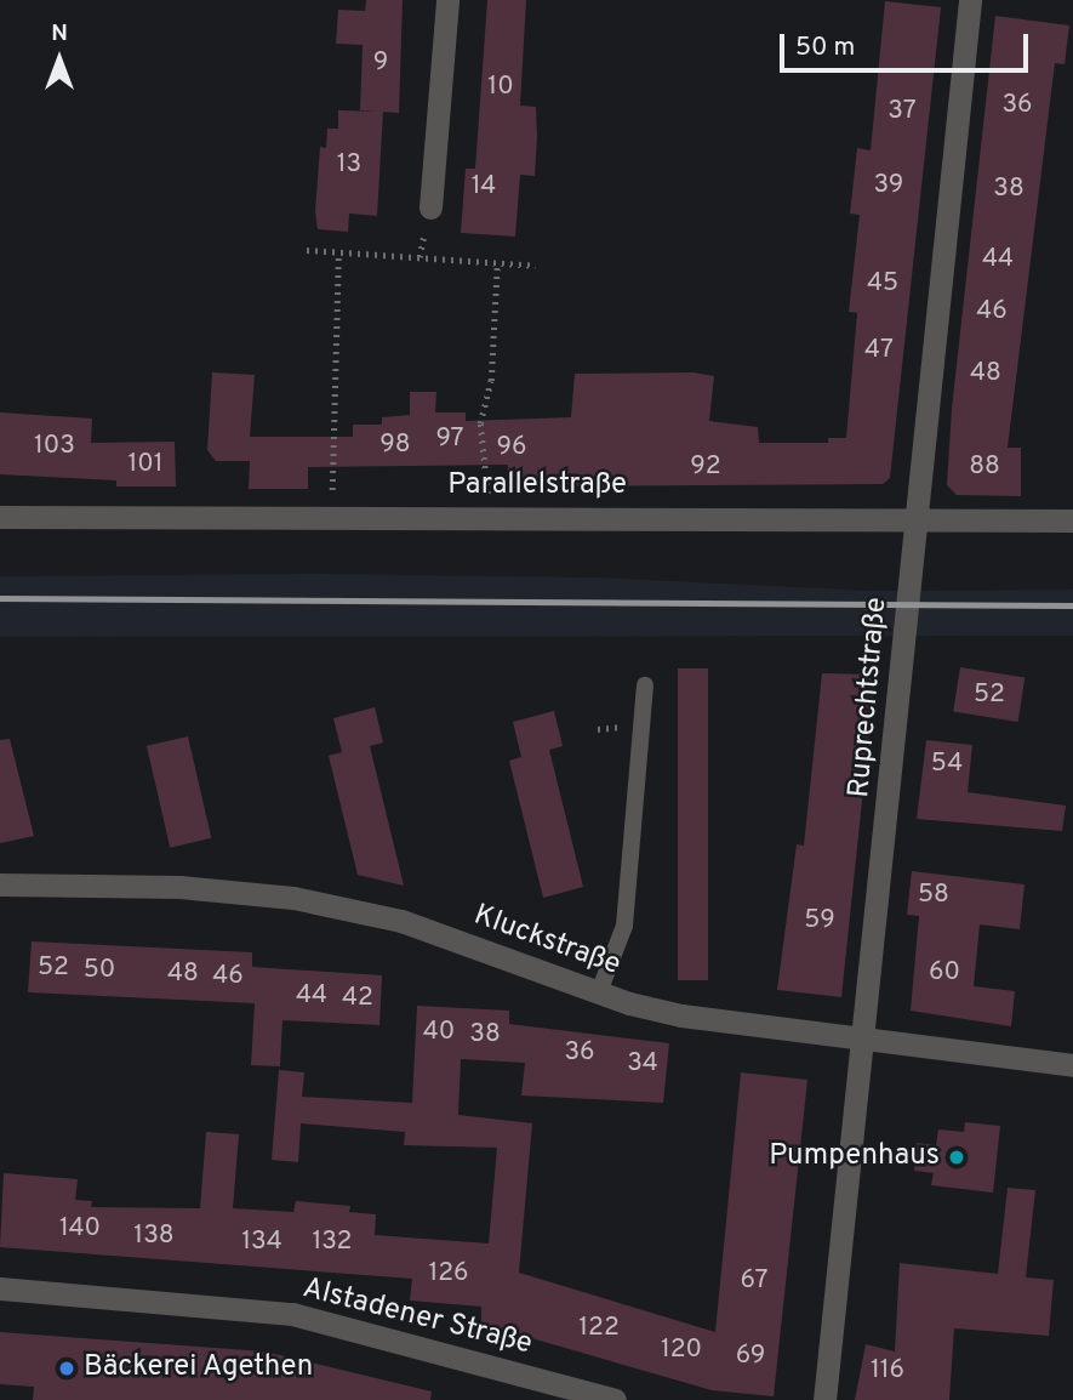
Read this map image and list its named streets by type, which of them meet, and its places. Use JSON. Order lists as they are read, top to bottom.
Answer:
{
  "streets": {
    "street": [
      "Parallelstraße",
      "Ruprechtstraße",
      "Kluckstraße",
      "Alstadener Straße"
    ]
  },
  "crossings": [
    ["Parallelstraße", "Ruprechtstraße"],
    ["Ruprechtstraße", "Kluckstraße"]
  ],
  "places": ["Pumpenhaus", "Bäckerei Agethen"],
  "house_numbers": [
    "9",
    "10",
    "36",
    "37",
    "13",
    "39",
    "14",
    "38",
    "44",
    "45",
    "46",
    "47",
    "48",
    "97",
    "98",
    "103",
    "96",
    "101",
    "92",
    "88",
    "52",
    "54",
    "58",
    "59",
    "52",
    "50",
    "60",
    "48",
    "46",
    "44",
    "42",
    "40",
    "38",
    "36",
    "34",
    "140",
    "138",
    "134",
    "132",
    "126",
    "67",
    "122",
    "120",
    "69",
    "116"
  ],
  "scale_bar": "50 m",
  "north": "top"
}
